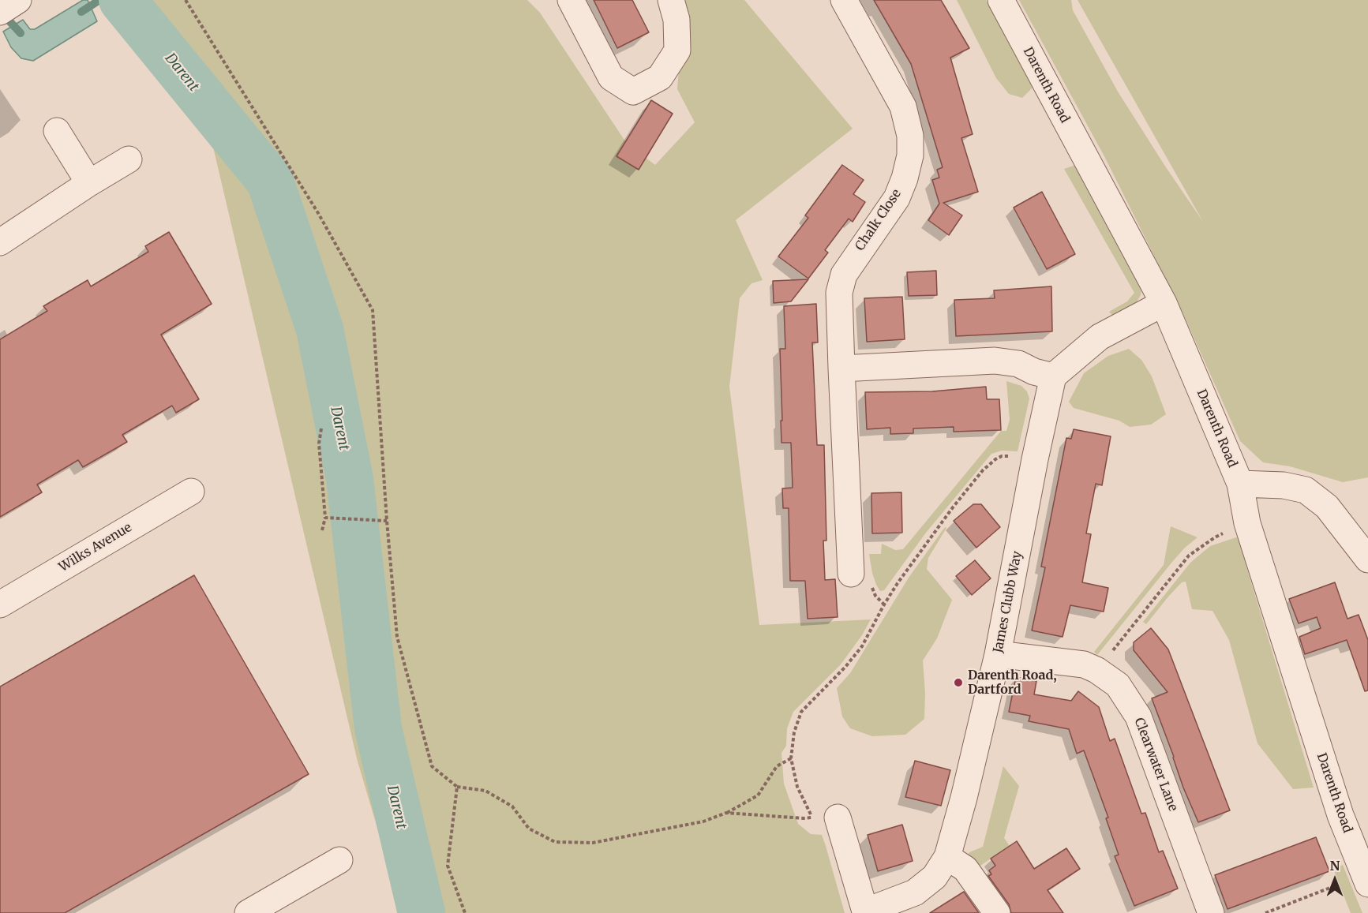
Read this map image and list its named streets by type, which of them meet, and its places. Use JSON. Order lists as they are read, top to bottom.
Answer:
{
  "streets": {
    "street": [
      "Darenth Road",
      "Chalk Close",
      "Wilks Avenue",
      "James Clubb Way",
      "Clearwater Lane"
    ]
  },
  "crossings": [
    ["James Clubb Way", "Clearwater Lane"]
  ],
  "water": ["Darent"],
  "places": ["Darenth Road, Dartford"],
  "north": "top"
}
